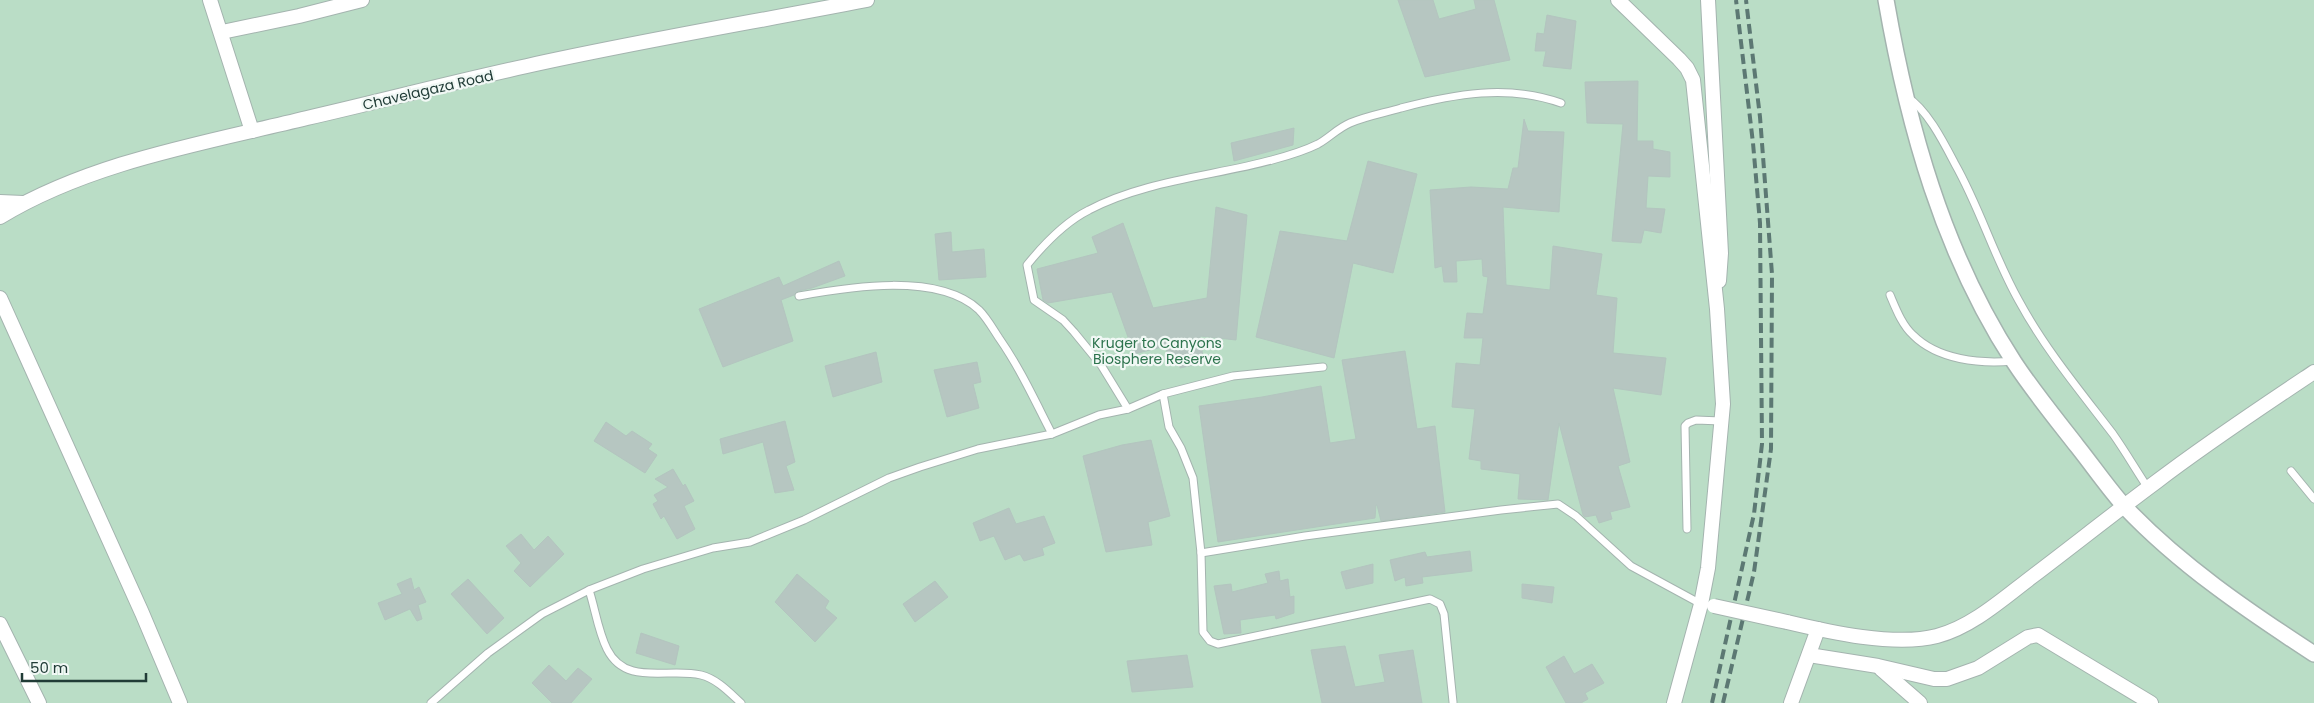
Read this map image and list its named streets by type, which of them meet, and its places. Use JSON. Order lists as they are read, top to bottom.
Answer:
{
  "streets": {
    "street": ["Chavelagaza Road"]
  },
  "parks": ["Kruger to Canyons Biosphere Reserve"],
  "scale_bar": "50 m"
}
